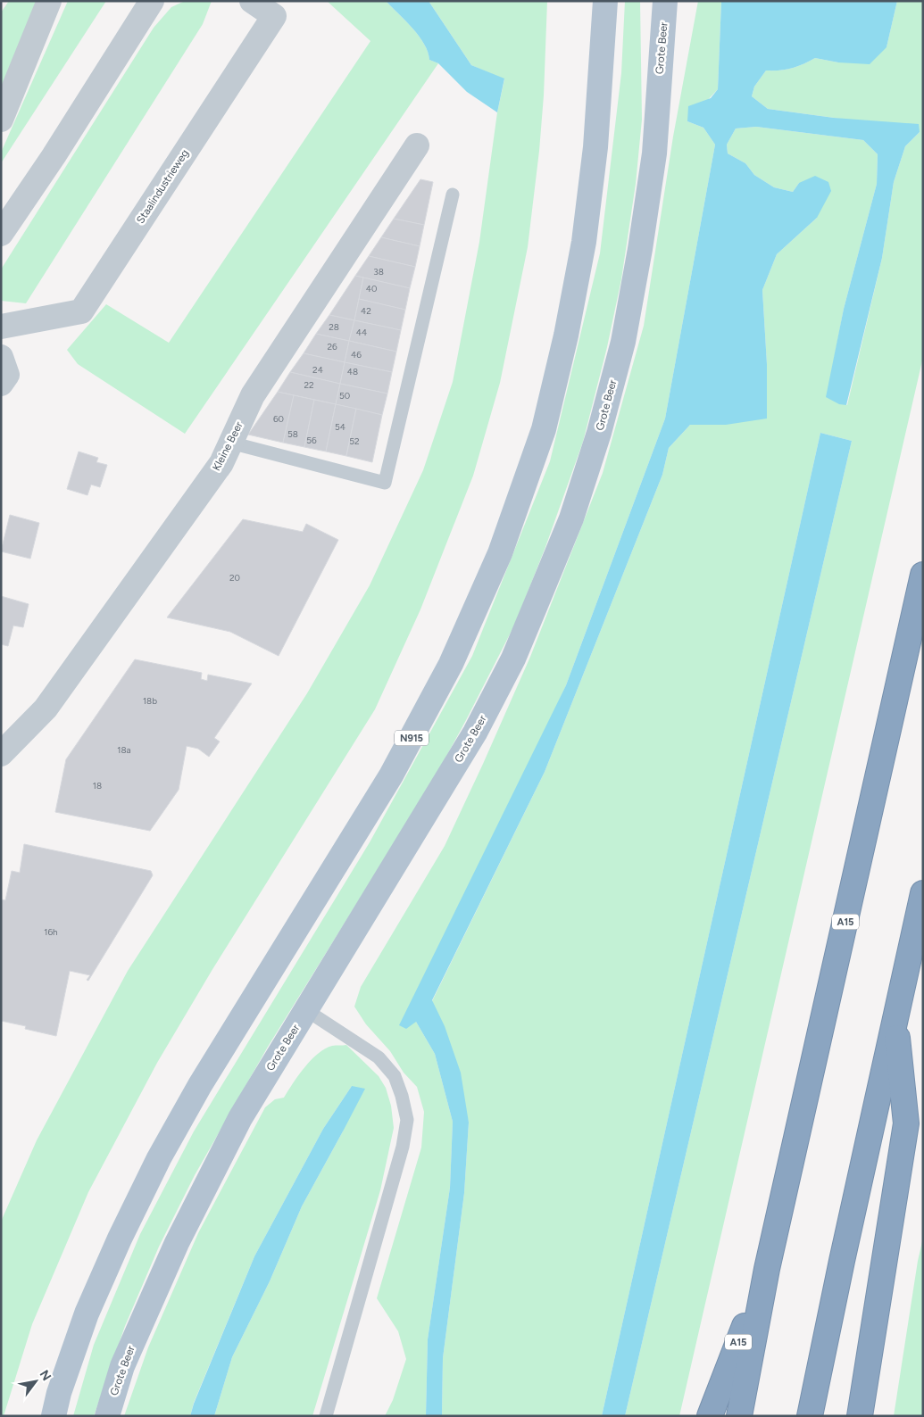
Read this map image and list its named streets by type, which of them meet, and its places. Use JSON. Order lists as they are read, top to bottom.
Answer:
{
  "streets": {
    "highway": ["A15"],
    "main road": ["Grote Beer", "N915"],
    "street": ["Staalindustrieweg", "Kleine Beer"]
  },
  "house_numbers": [
    "38",
    "40",
    "42",
    "28",
    "44",
    "26",
    "46",
    "24",
    "48",
    "22",
    "50",
    "60",
    "54",
    "58",
    "56",
    "52",
    "20",
    "18b",
    "18a",
    "18",
    "16h"
  ],
  "north": "top right"
}
